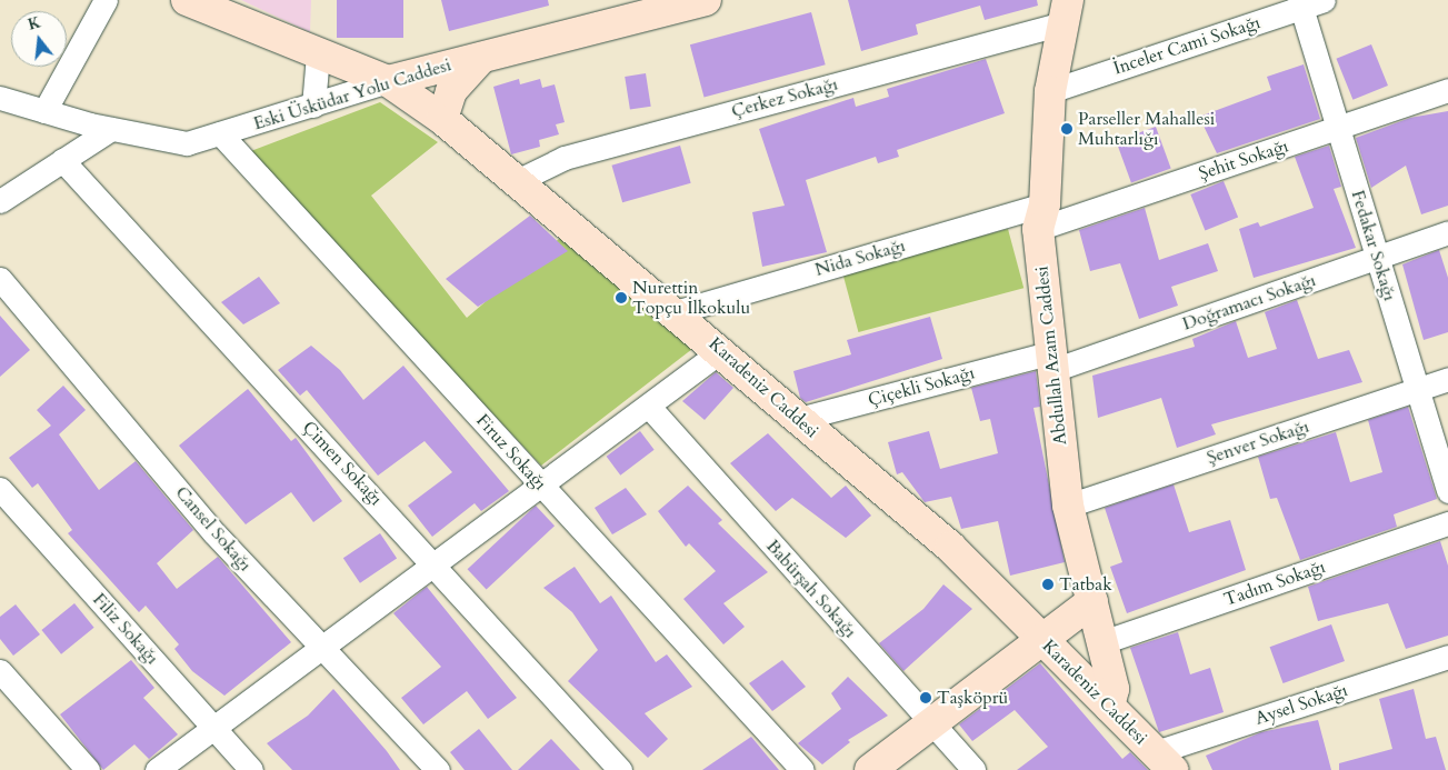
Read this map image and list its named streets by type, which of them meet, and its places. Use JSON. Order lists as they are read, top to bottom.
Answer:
{
  "streets": {
    "street": [
      "İnceler Cami Sokağı",
      "Eski Üsküdar Yolu Caddesi",
      "Çerkez Sokağı",
      "Şehit Sokağı",
      "Fedakar Sokağı",
      "Nida Sokağı",
      "Doğramacı Sokağı",
      "Abdullah Azam Caddesi",
      "Çiçekli Sokağı",
      "Karadeniz Caddesi",
      "Şenver Sokağı",
      "Firuz Sokağı",
      "Çimen Sokağı",
      "Cansel Sokağı",
      "Tadım Sokağı",
      "Babürşah Sokağı",
      "Filiz Sokağı",
      "Aysel Sokağı"
    ]
  },
  "crossings": [
    ["İnceler Cami Sokağı", "Fedakar Sokağı"],
    ["İnceler Cami Sokağı", "Abdullah Azam Caddesi"],
    ["Eski Üsküdar Yolu Caddesi", "Karadeniz Caddesi"],
    ["Eski Üsküdar Yolu Caddesi", "Firuz Sokağı"],
    ["Çerkez Sokağı", "Abdullah Azam Caddesi"],
    ["Çerkez Sokağı", "Karadeniz Caddesi"],
    ["Şehit Sokağı", "Fedakar Sokağı"],
    ["Şehit Sokağı", "Nida Sokağı"],
    ["Şehit Sokağı", "Abdullah Azam Caddesi"],
    ["Fedakar Sokağı", "Doğramacı Sokağı"],
    ["Fedakar Sokağı", "Şenver Sokağı"],
    ["Nida Sokağı", "Abdullah Azam Caddesi"],
    ["Nida Sokağı", "Karadeniz Caddesi"],
    ["Doğramacı Sokağı", "Abdullah Azam Caddesi"],
    ["Doğramacı Sokağı", "Çiçekli Sokağı"],
    ["Abdullah Azam Caddesi", "Çiçekli Sokağı"],
    ["Abdullah Azam Caddesi", "Karadeniz Caddesi"],
    ["Abdullah Azam Caddesi", "Şenver Sokağı"],
    ["Abdullah Azam Caddesi", "Tadım Sokağı"],
    ["Çiçekli Sokağı", "Karadeniz Caddesi"],
    ["Karadeniz Caddesi", "Aysel Sokağı"]
  ],
  "places": [
    "Parseller Mahallesi Muhtarlığı",
    "Nurettin Topçu İlkokulu",
    "Tatbak",
    "Taşköprü"
  ],
  "north": "top"
}
